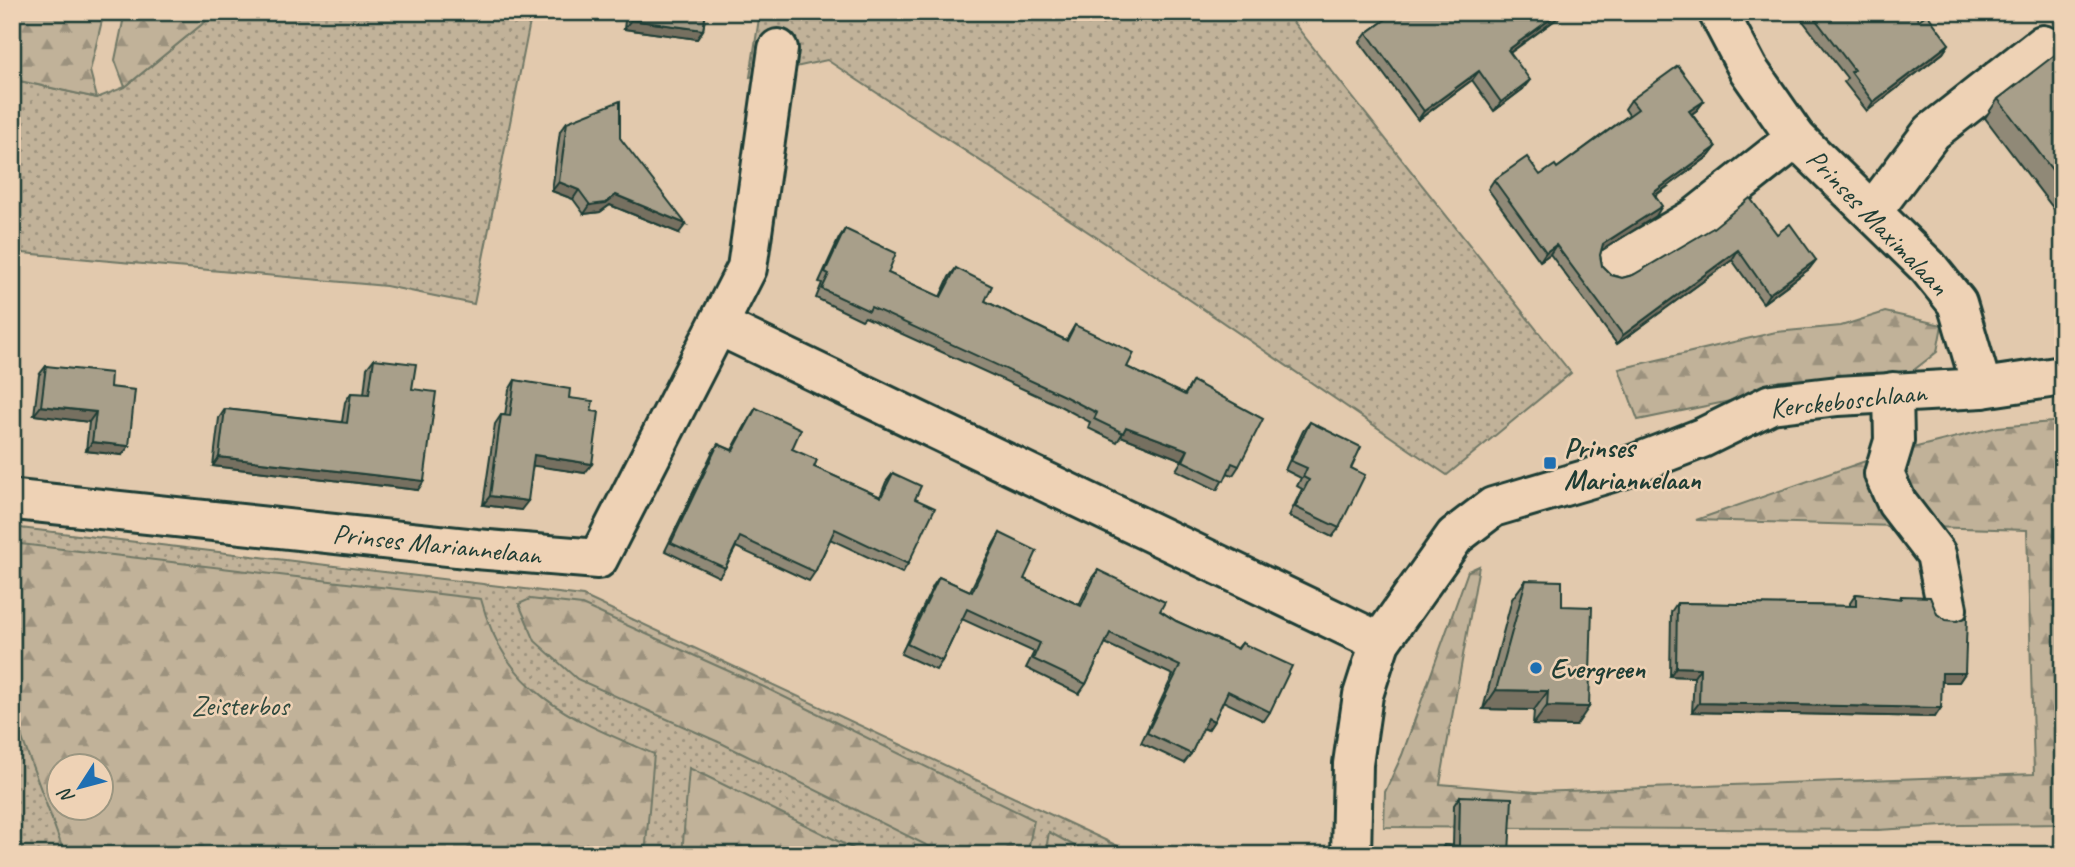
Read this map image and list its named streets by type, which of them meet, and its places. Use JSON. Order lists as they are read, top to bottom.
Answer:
{
  "streets": {
    "street": ["Prinses Maximalaan", "Kerckeboschlaan", "Prinses Mariannelaan"]
  },
  "crossings": [
    ["Prinses Maximalaan", "Kerckeboschlaan"]
  ],
  "parks": ["Zeisterbos"],
  "places": {
    "transit": ["Prinses Mariannelaan"],
    "other": ["Evergreen"]
  },
  "north": "bottom left"
}
